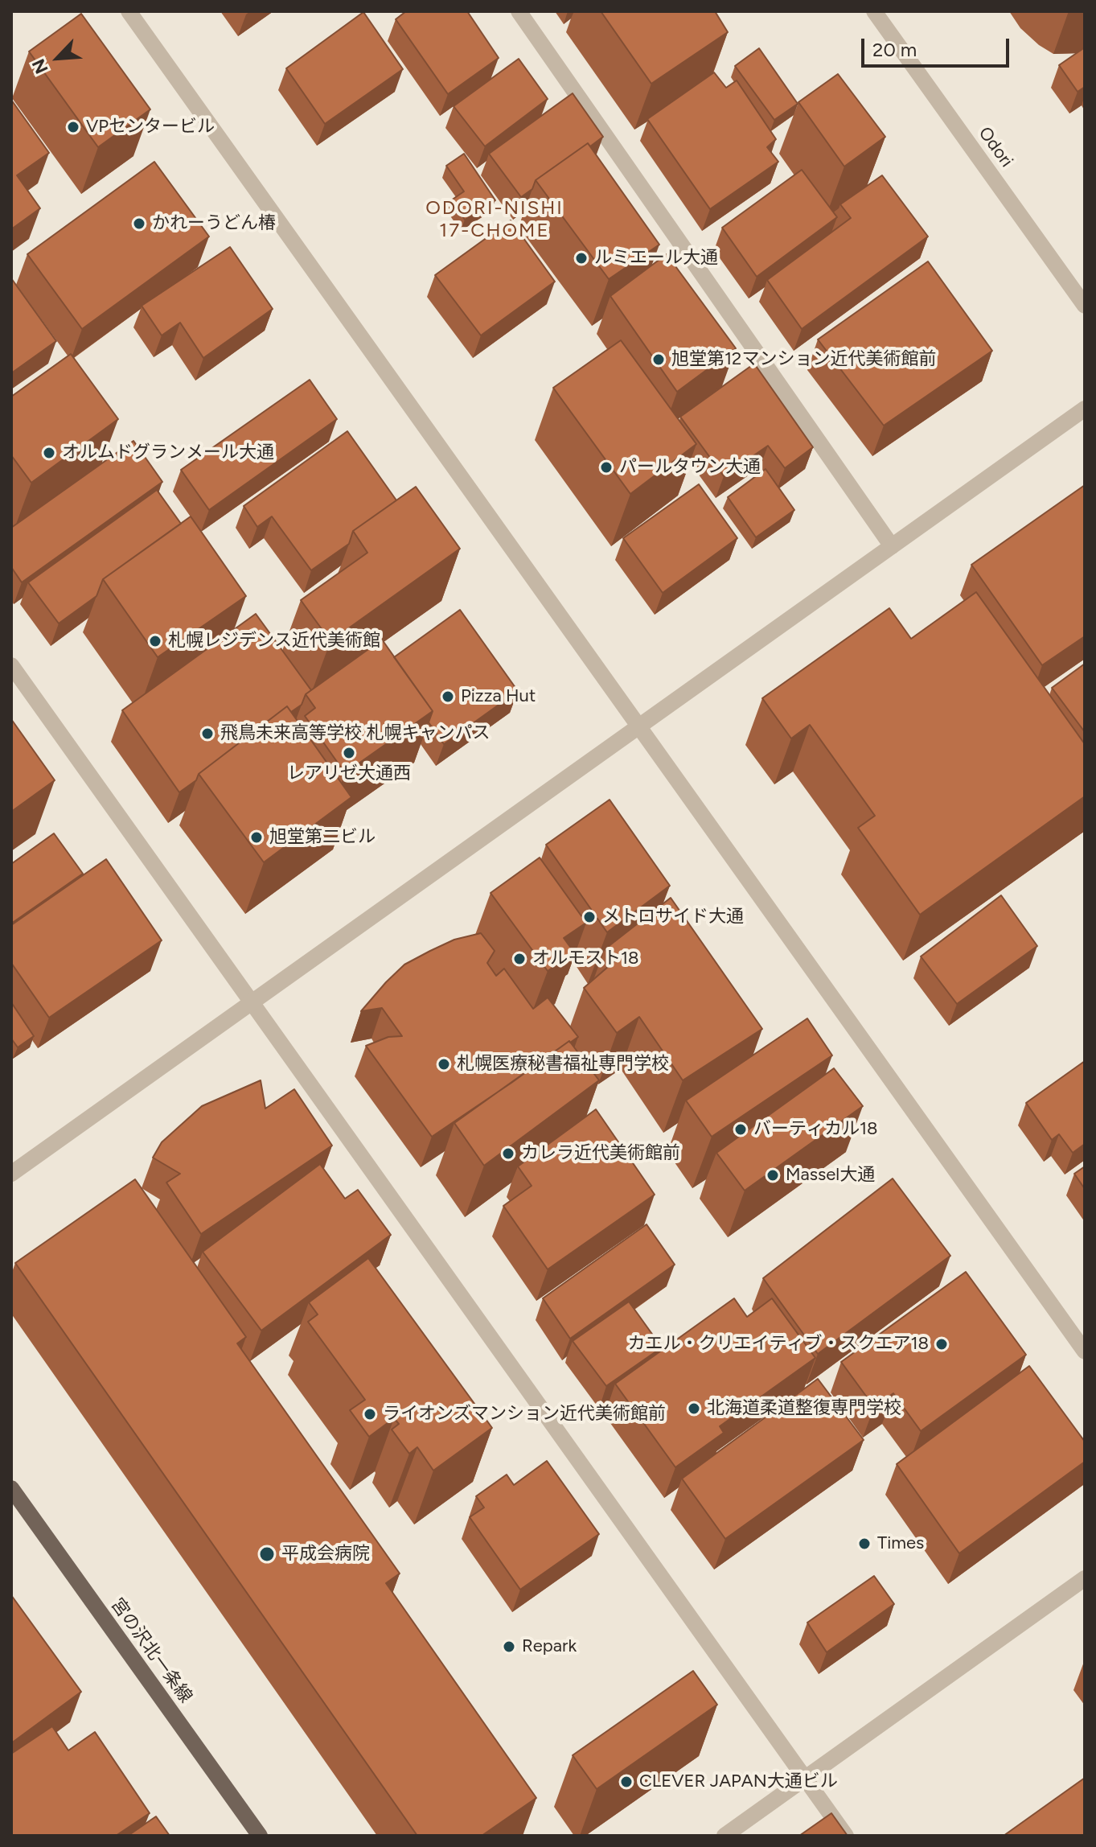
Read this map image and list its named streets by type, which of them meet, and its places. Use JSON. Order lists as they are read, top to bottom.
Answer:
{
  "streets": {
    "main road": ["宮の沢北一条線"],
    "street": ["Odori"]
  },
  "districts": ["ODORI-NISHI 17-CHOME"],
  "places": [
    "VPセンタービル",
    "かれーうどん椿",
    "ルミエール大通",
    "旭堂第12マンション近代美術館前",
    "オルムドグランメール大通",
    "パールタウン大通",
    "札幌レジデンス近代美術館",
    "Pizza Hut",
    "飛鳥未来高等学校 札幌キャンパス",
    "レアリゼ大通西",
    "旭堂第二ビル",
    "メトロサイド大通",
    "オルモスト18",
    "札幌医療秘書福祉専門学校",
    "バーティカル18",
    "カレラ近代美術館前",
    "Massel大通",
    "カエル・クリエイティブ・スクエア18",
    "北海道柔道整復専門学校",
    "ライオンズマンション近代美術館前",
    "Times",
    "平成会病院",
    "Repark",
    "CLEVER JAPAN大通ビル"
  ],
  "scale_bar": "20 m",
  "north": "bottom left"
}
